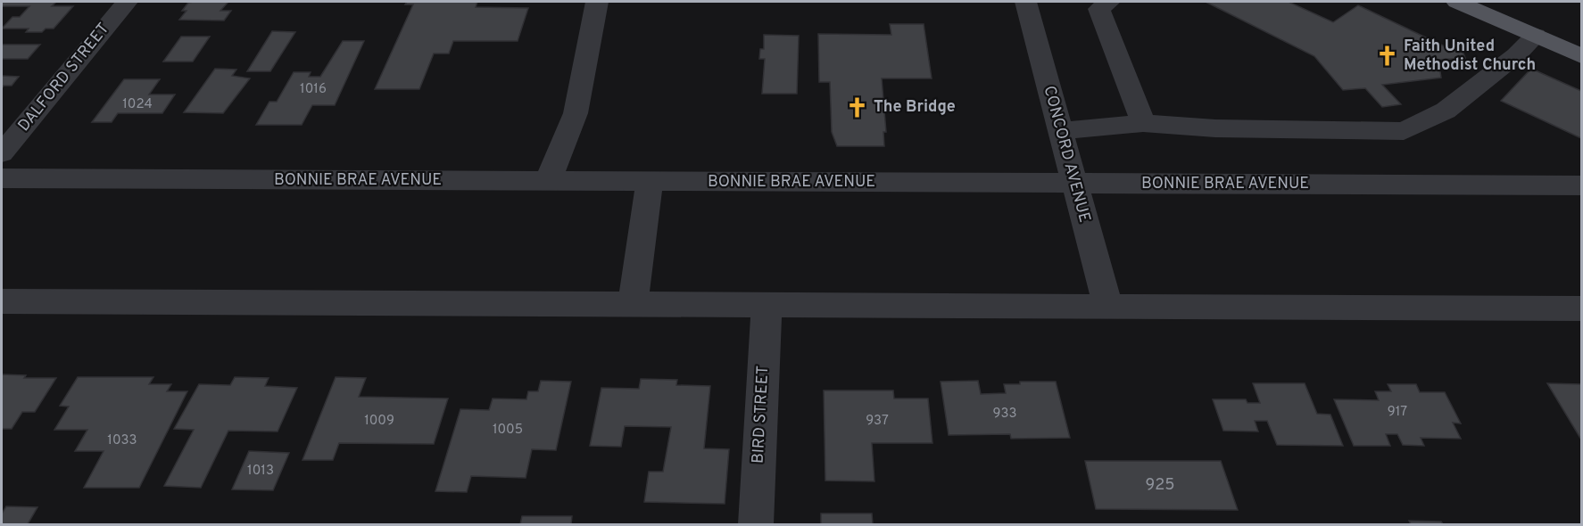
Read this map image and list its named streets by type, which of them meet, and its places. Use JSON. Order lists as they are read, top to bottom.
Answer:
{
  "streets": {
    "street": [
      "DALFORD STREET",
      "CONCORD AVENUE",
      "BONNIE BRAE AVENUE",
      "BIRD STREET"
    ]
  },
  "crossings": [
    ["CONCORD AVENUE", "BONNIE BRAE AVENUE"]
  ],
  "places": {
    "church": ["Faith United Methodist Church", "The Bridge"]
  },
  "house_numbers": [
    "1016",
    "1024",
    "917",
    "933",
    "1009",
    "937",
    "1005",
    "1033",
    "1013",
    "925"
  ]
}
